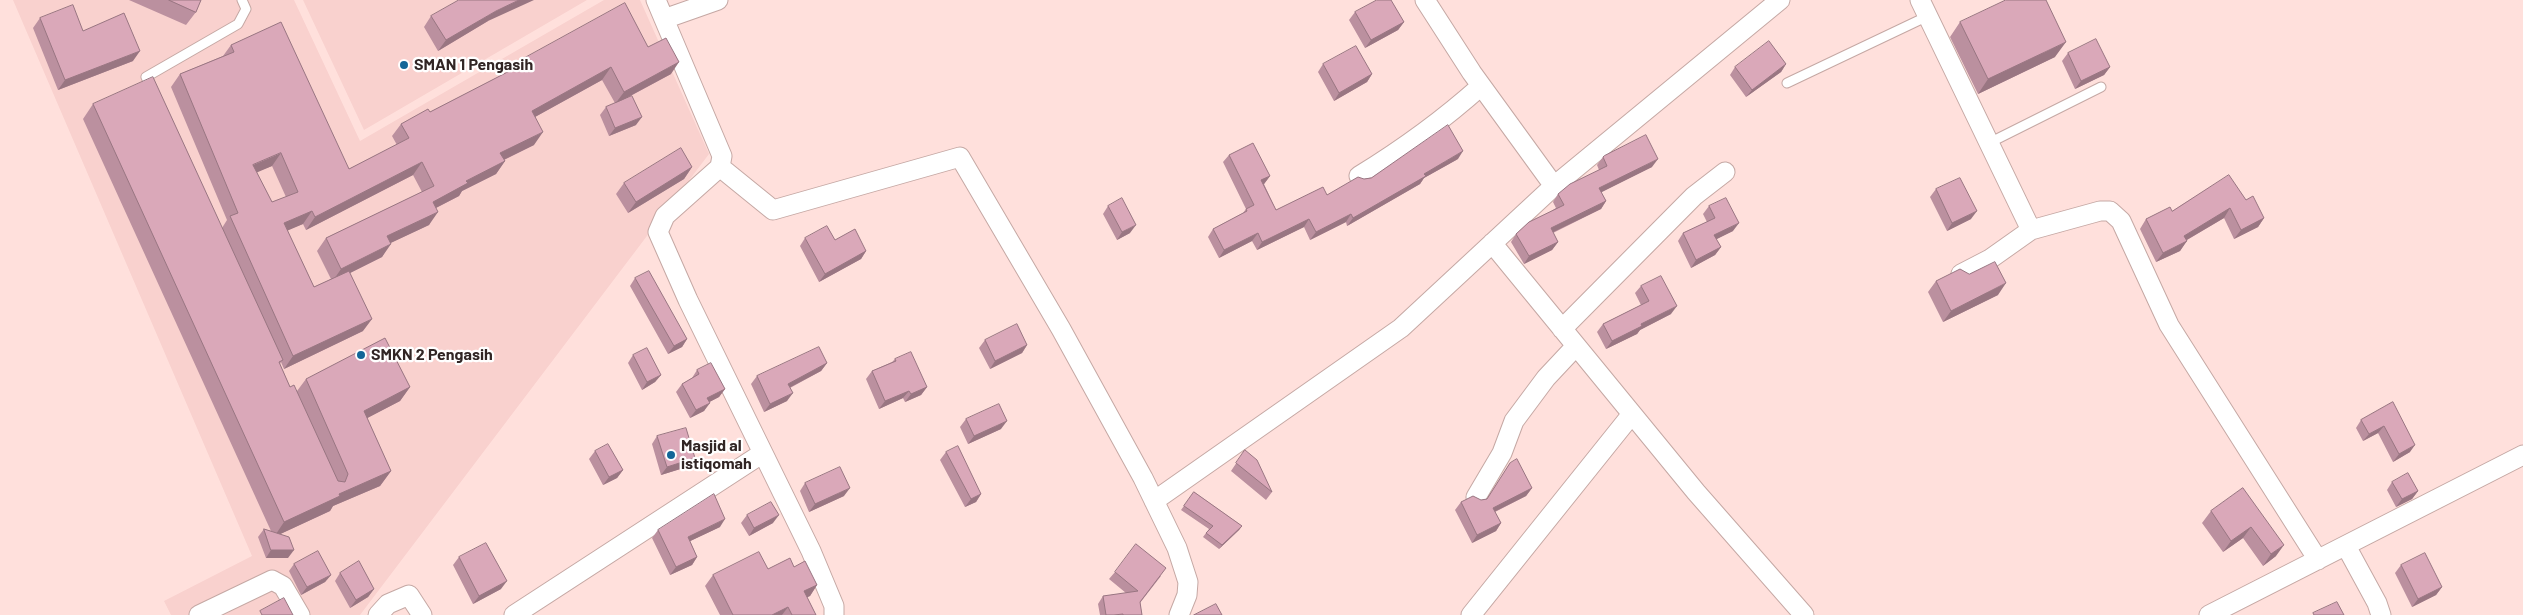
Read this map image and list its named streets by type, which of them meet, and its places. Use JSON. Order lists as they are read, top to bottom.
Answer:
{
  "places": ["SMAN 1 Pengasih", "SMKN 2 Pengasih", "Masjid al istiqomah"]
}
